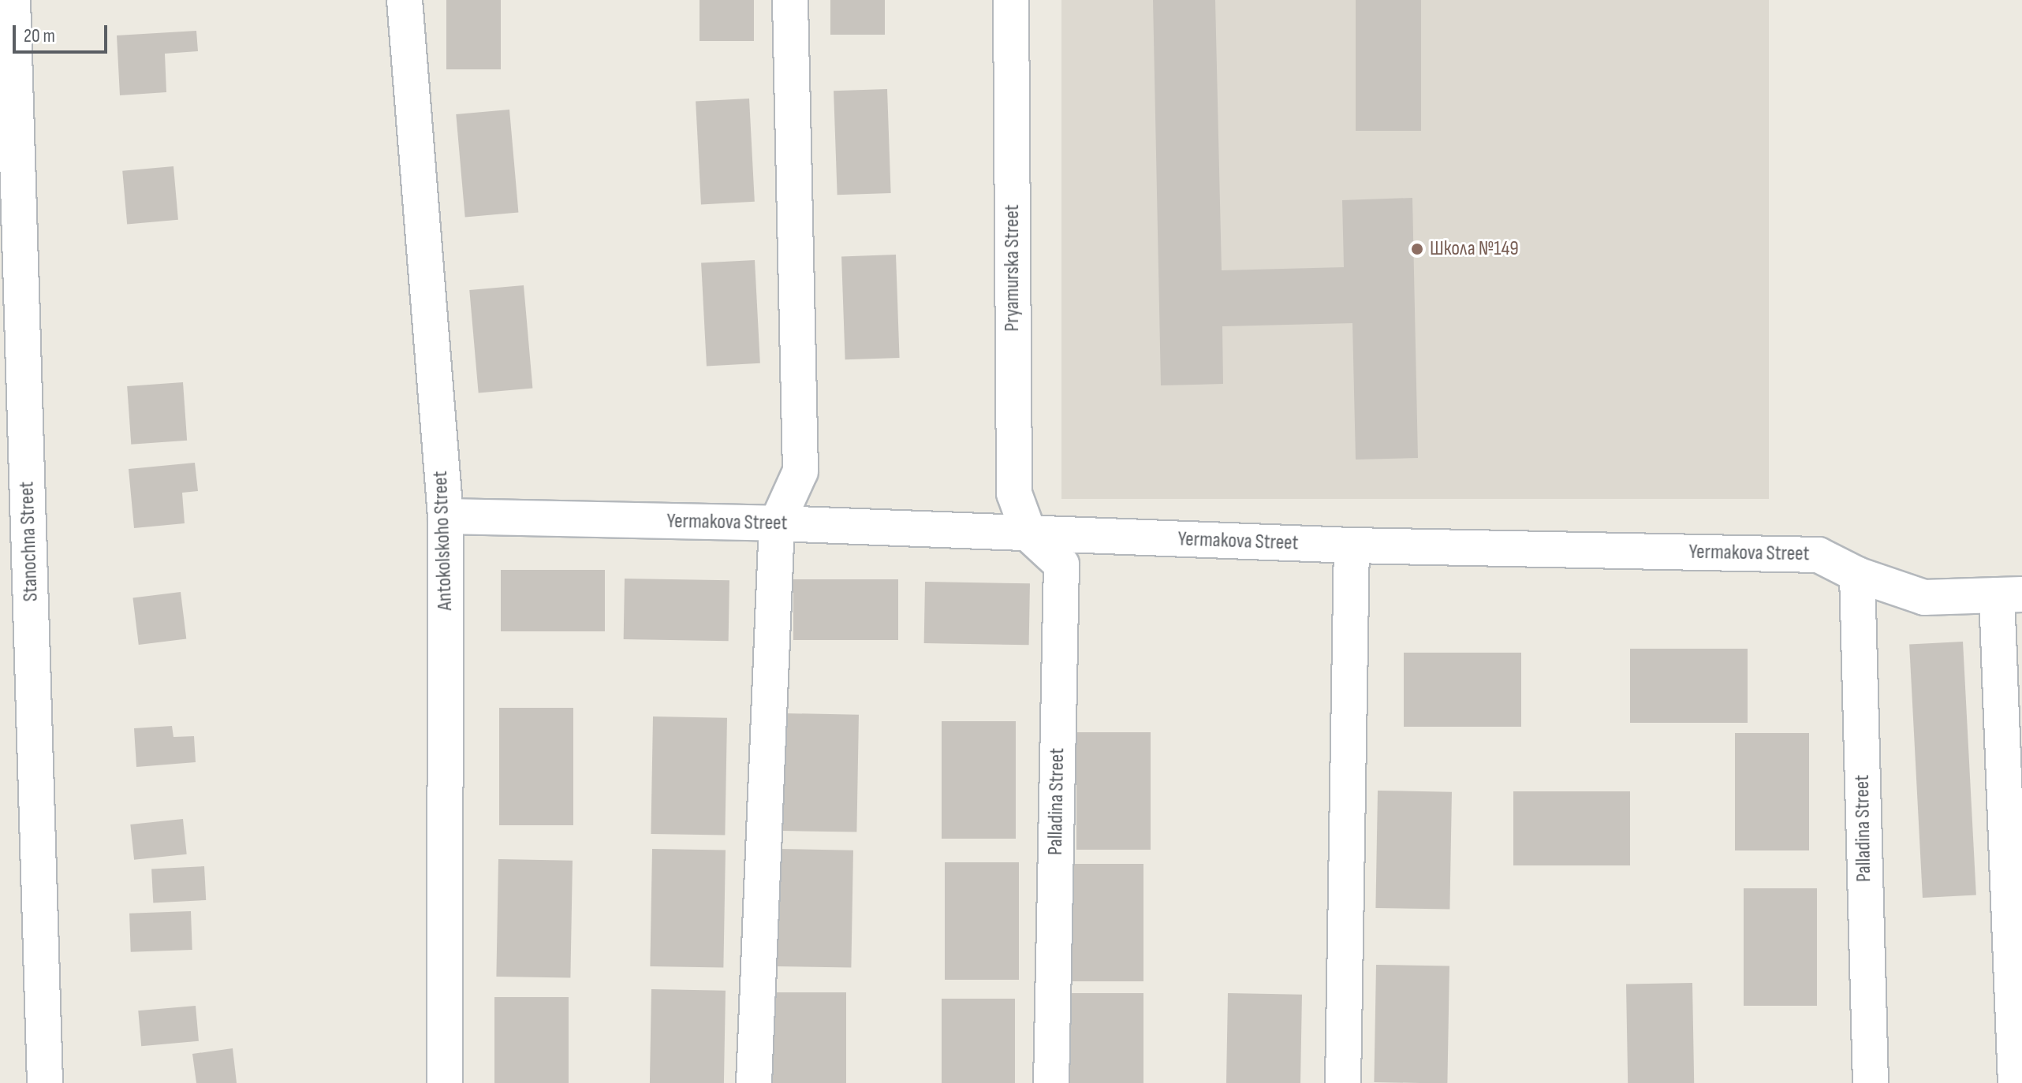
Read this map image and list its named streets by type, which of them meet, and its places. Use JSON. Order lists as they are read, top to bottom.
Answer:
{
  "streets": {
    "street": [
      "Pryamurska Street",
      "Yermakova Street",
      "Antokolskoho Street",
      "Stanochna Street",
      "Palladina Street"
    ]
  },
  "crossings": [
    ["Pryamurska Street", "Yermakova Street"],
    ["Pryamurska Street", "Palladina Street"],
    ["Yermakova Street", "Antokolskoho Street"],
    ["Yermakova Street", "Palladina Street"]
  ],
  "places": ["Школа №149"],
  "scale_bar": "20 m"
}
